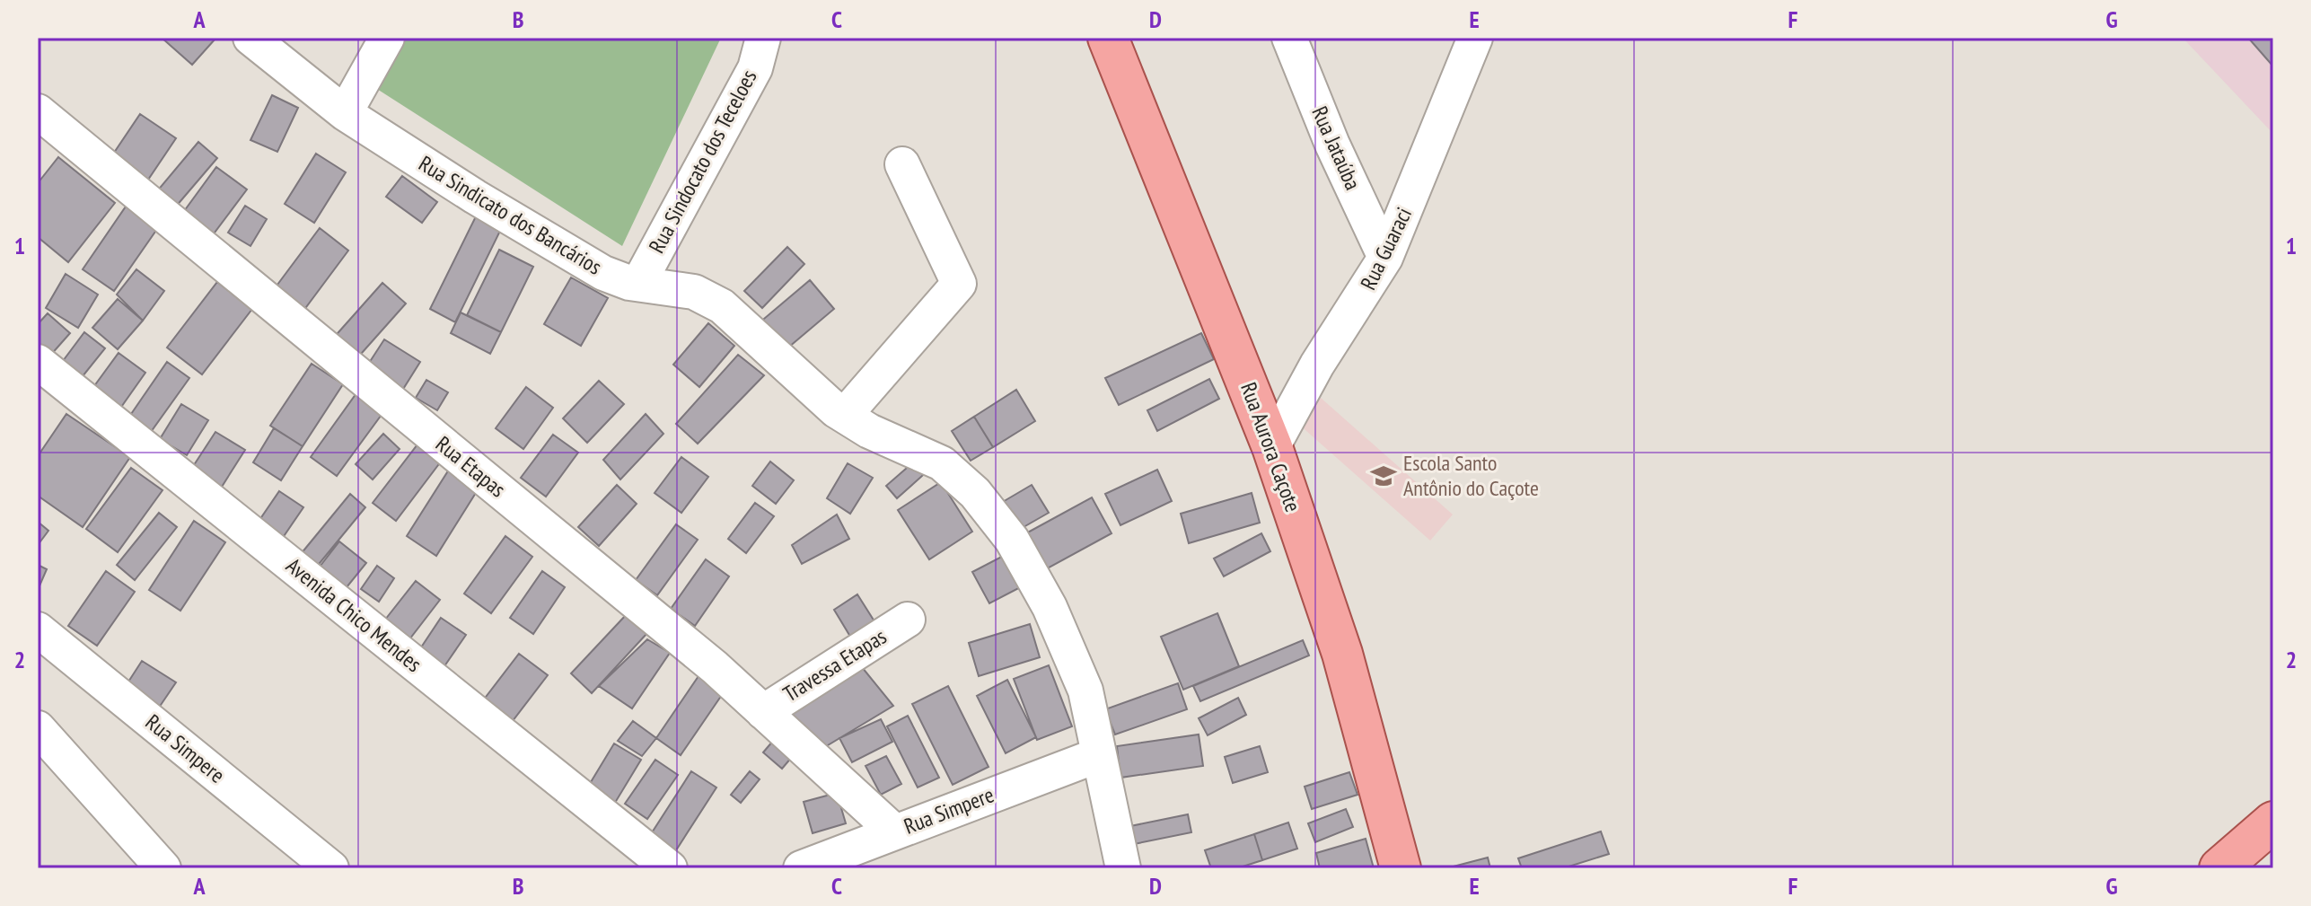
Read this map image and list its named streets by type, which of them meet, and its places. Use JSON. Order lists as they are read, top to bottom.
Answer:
{
  "streets": {
    "main road": ["Rua Aurora Caçote"],
    "street": [
      "Rua Jataúba",
      "Rua Sindocato dos Teceloes",
      "Rua Sindicato dos Bancários",
      "Rua Guaraci",
      "Rua Etapas",
      "Avenida Chico Mendes",
      "Travessa Etapas",
      "Rua Simpere"
    ]
  },
  "crossings": [
    ["Rua Jataúba", "Rua Guaraci"],
    ["Rua Sindocato dos Teceloes", "Rua Sindicato dos Bancários"],
    ["Rua Sindicato dos Bancários", "Rua Simpere"],
    ["Rua Guaraci", "Rua Aurora Caçote"],
    ["Rua Etapas", "Travessa Etapas"],
    ["Rua Etapas", "Rua Simpere"]
  ],
  "places": {
    "school or university": ["Escola Santo Antônio do Caçote"]
  },
  "grid": {
    "columns": [
      "A",
      "B",
      "C",
      "D",
      "E",
      "F",
      "G"
    ],
    "rows": ["1", "2"]
  }
}
